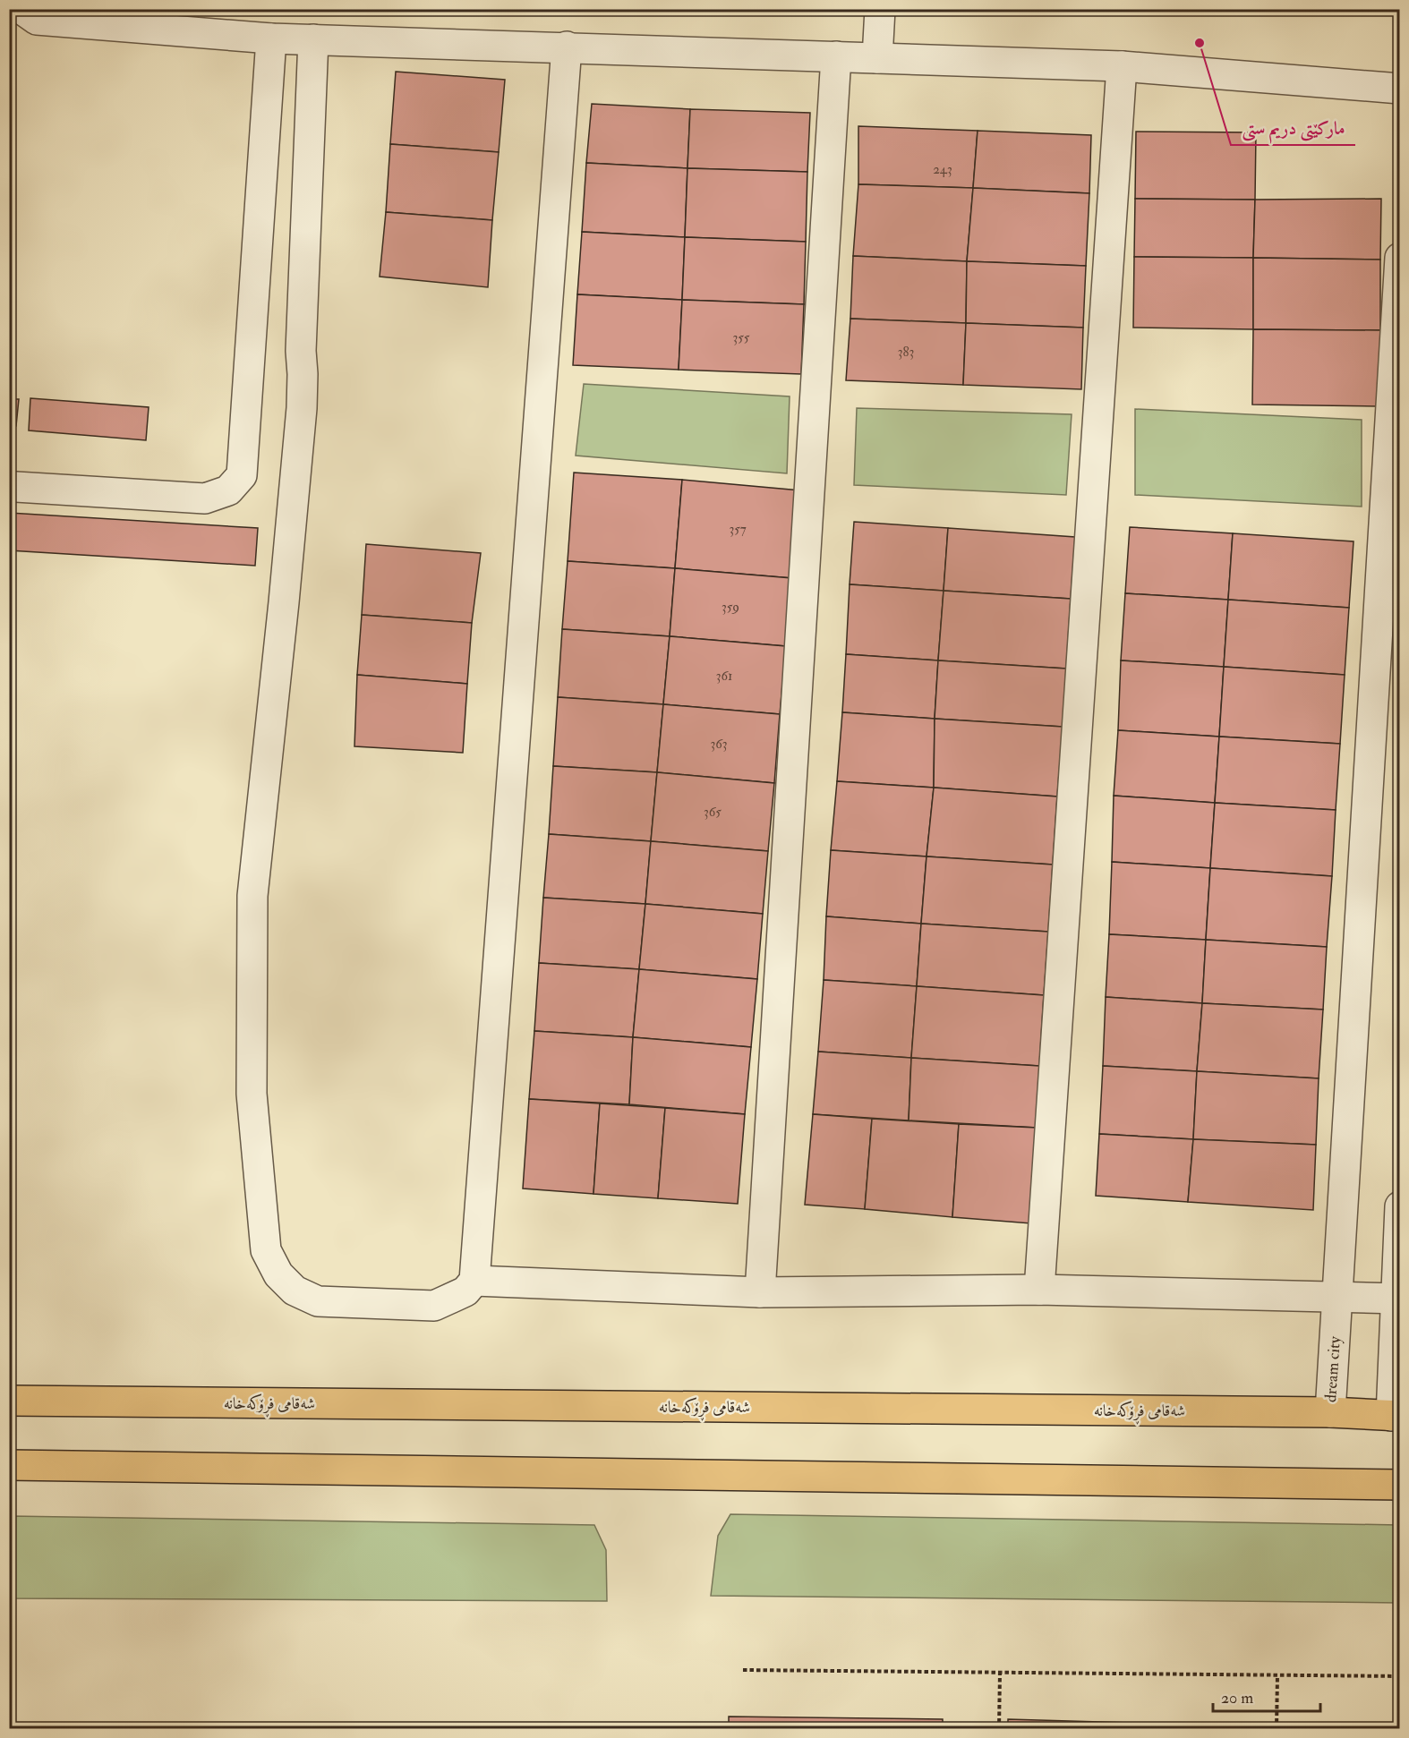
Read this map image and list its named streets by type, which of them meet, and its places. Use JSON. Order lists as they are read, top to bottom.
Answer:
{
  "streets": {
    "main road": ["شەقامی فڕۆکەخانە"],
    "street": ["dream city"]
  },
  "crossings": [
    ["dream city", "شەقامی فڕۆکەخانە"]
  ],
  "places": ["مارکێتی دریم ستی"],
  "house_numbers": [
    "243",
    "355",
    "383",
    "357",
    "359",
    "361",
    "363",
    "365"
  ],
  "scale_bar": "20 m"
}
